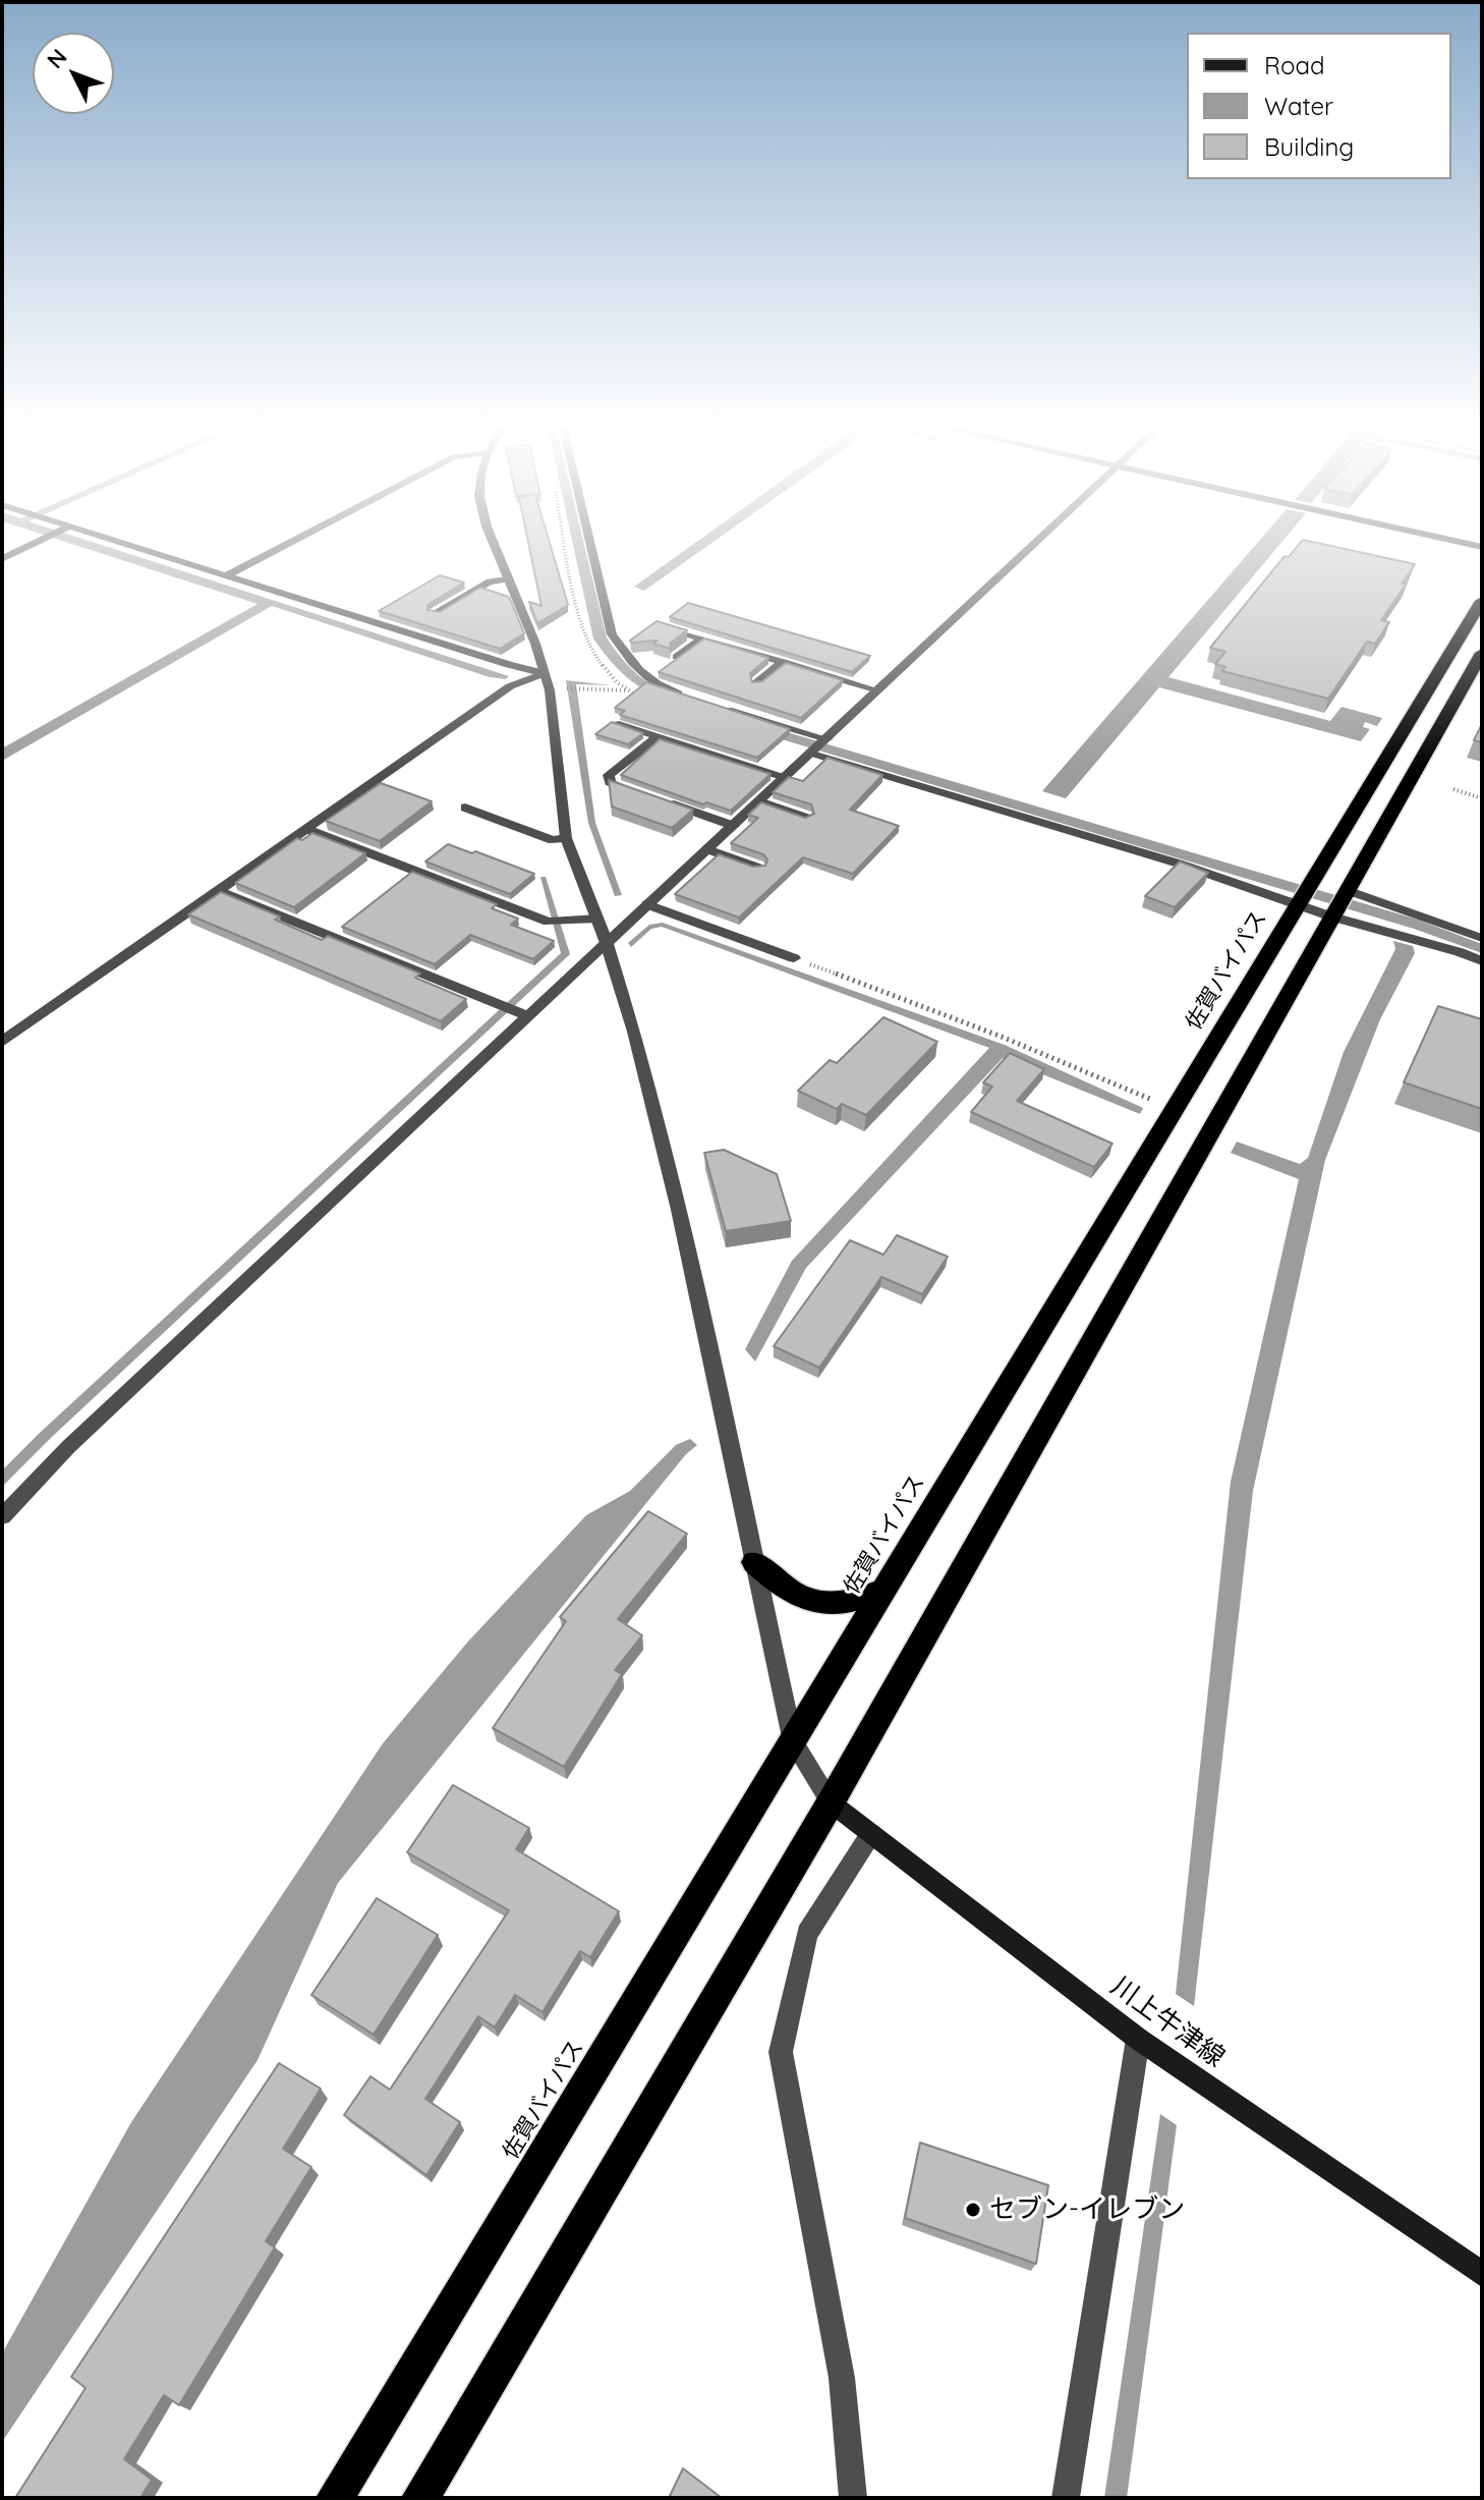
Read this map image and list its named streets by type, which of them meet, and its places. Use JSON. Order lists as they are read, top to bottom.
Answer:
{
  "streets": {
    "highway": ["佐賀バイパス"],
    "main road": ["川上牛津線"]
  },
  "places": ["セブン-イレブン"],
  "legend": ["Road", "Water", "Building"],
  "north": "top left"
}
